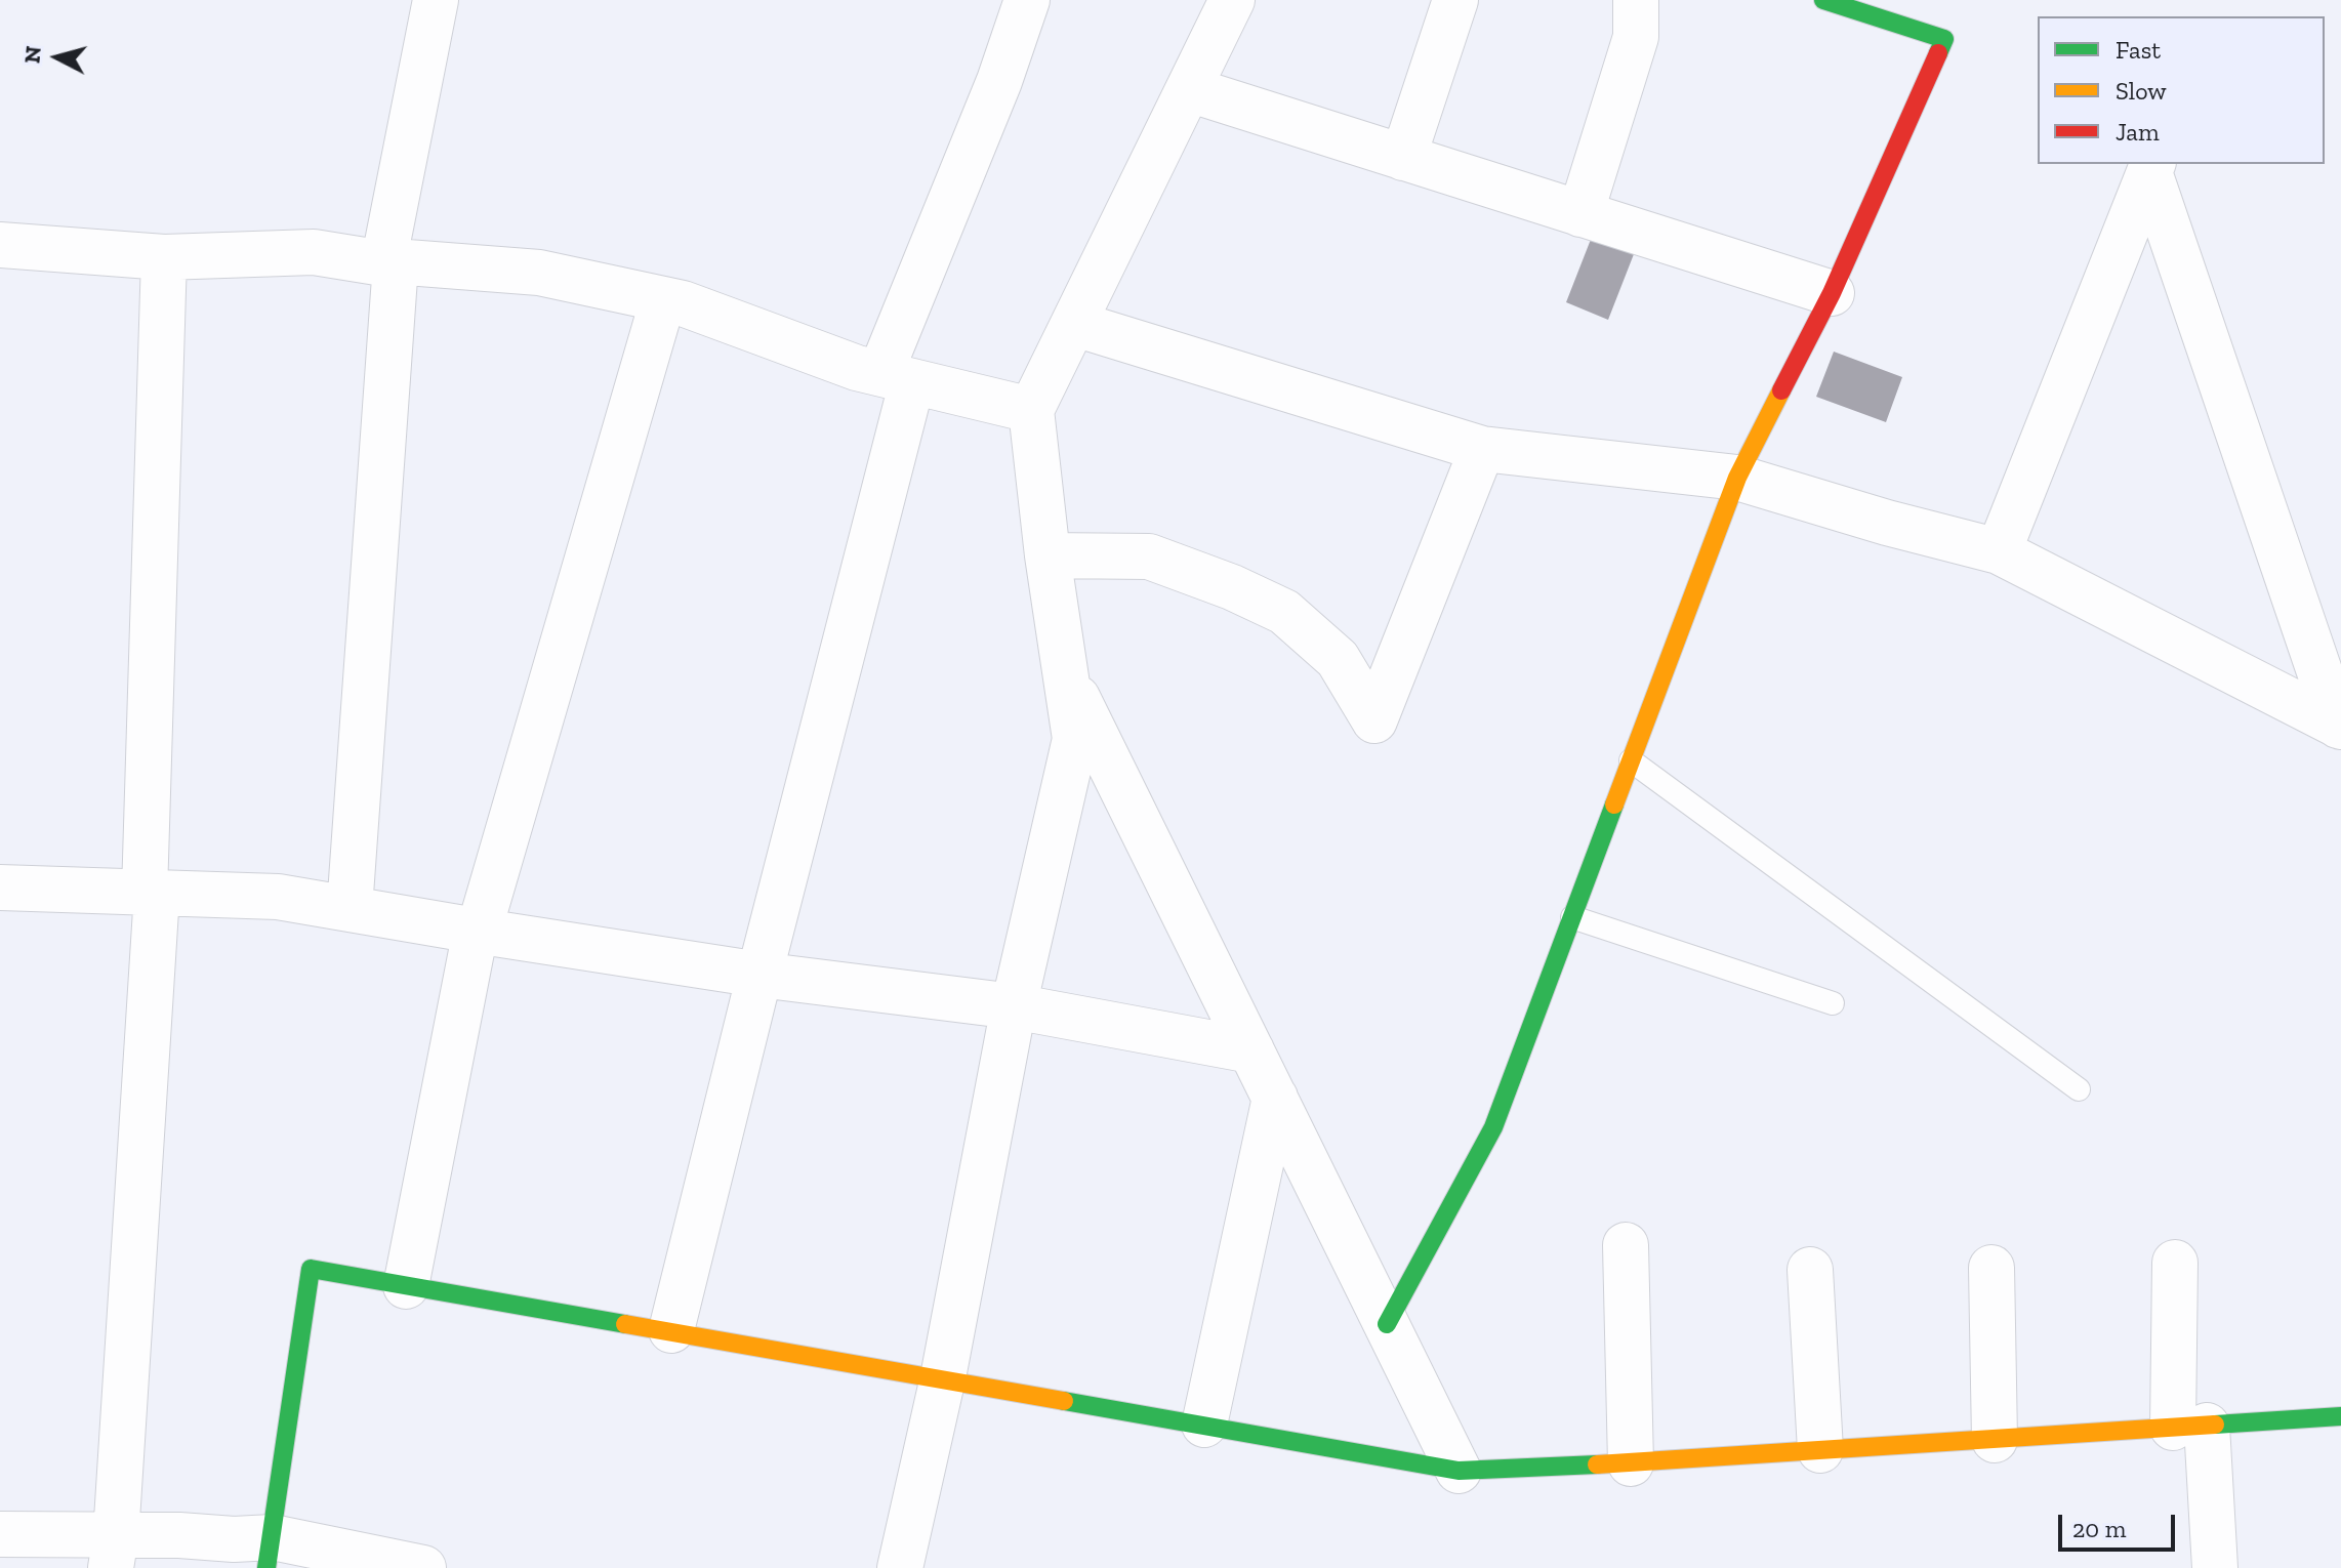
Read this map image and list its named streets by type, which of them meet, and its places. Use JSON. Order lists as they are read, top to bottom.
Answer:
{
  "legend": ["Fast", "Slow", "Jam"],
  "scale_bar": "20 m",
  "north": "left"
}
